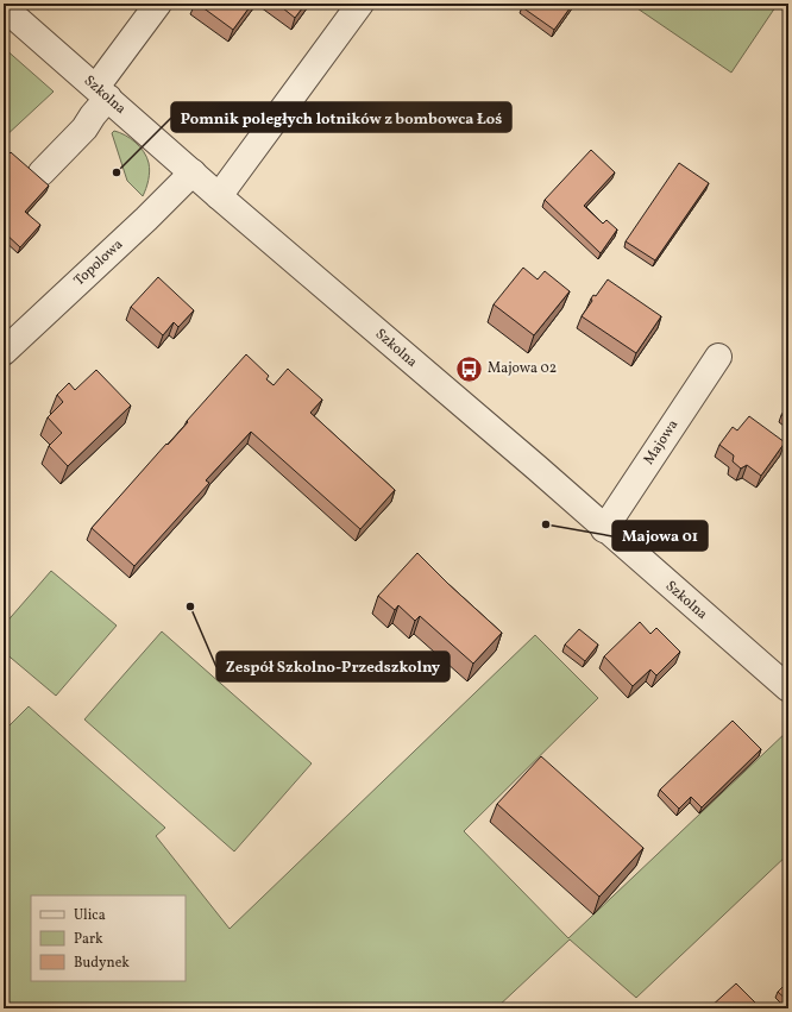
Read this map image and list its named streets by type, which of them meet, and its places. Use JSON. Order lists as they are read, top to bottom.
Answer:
{
  "streets": {
    "street": ["Szkolna", "Topolowa", "Majowa"]
  },
  "crossings": [
    ["Szkolna", "Topolowa"],
    ["Szkolna", "Majowa"]
  ],
  "places": {
    "other": ["Pomnik poległych lotników z bombowca Łoś", "Majowa 01", "Zespół Szkolno-Przedszkolny"],
    "bus stop": ["Majowa 02"]
  },
  "legend": ["Ulica", "Park", "Budynek"]
}
